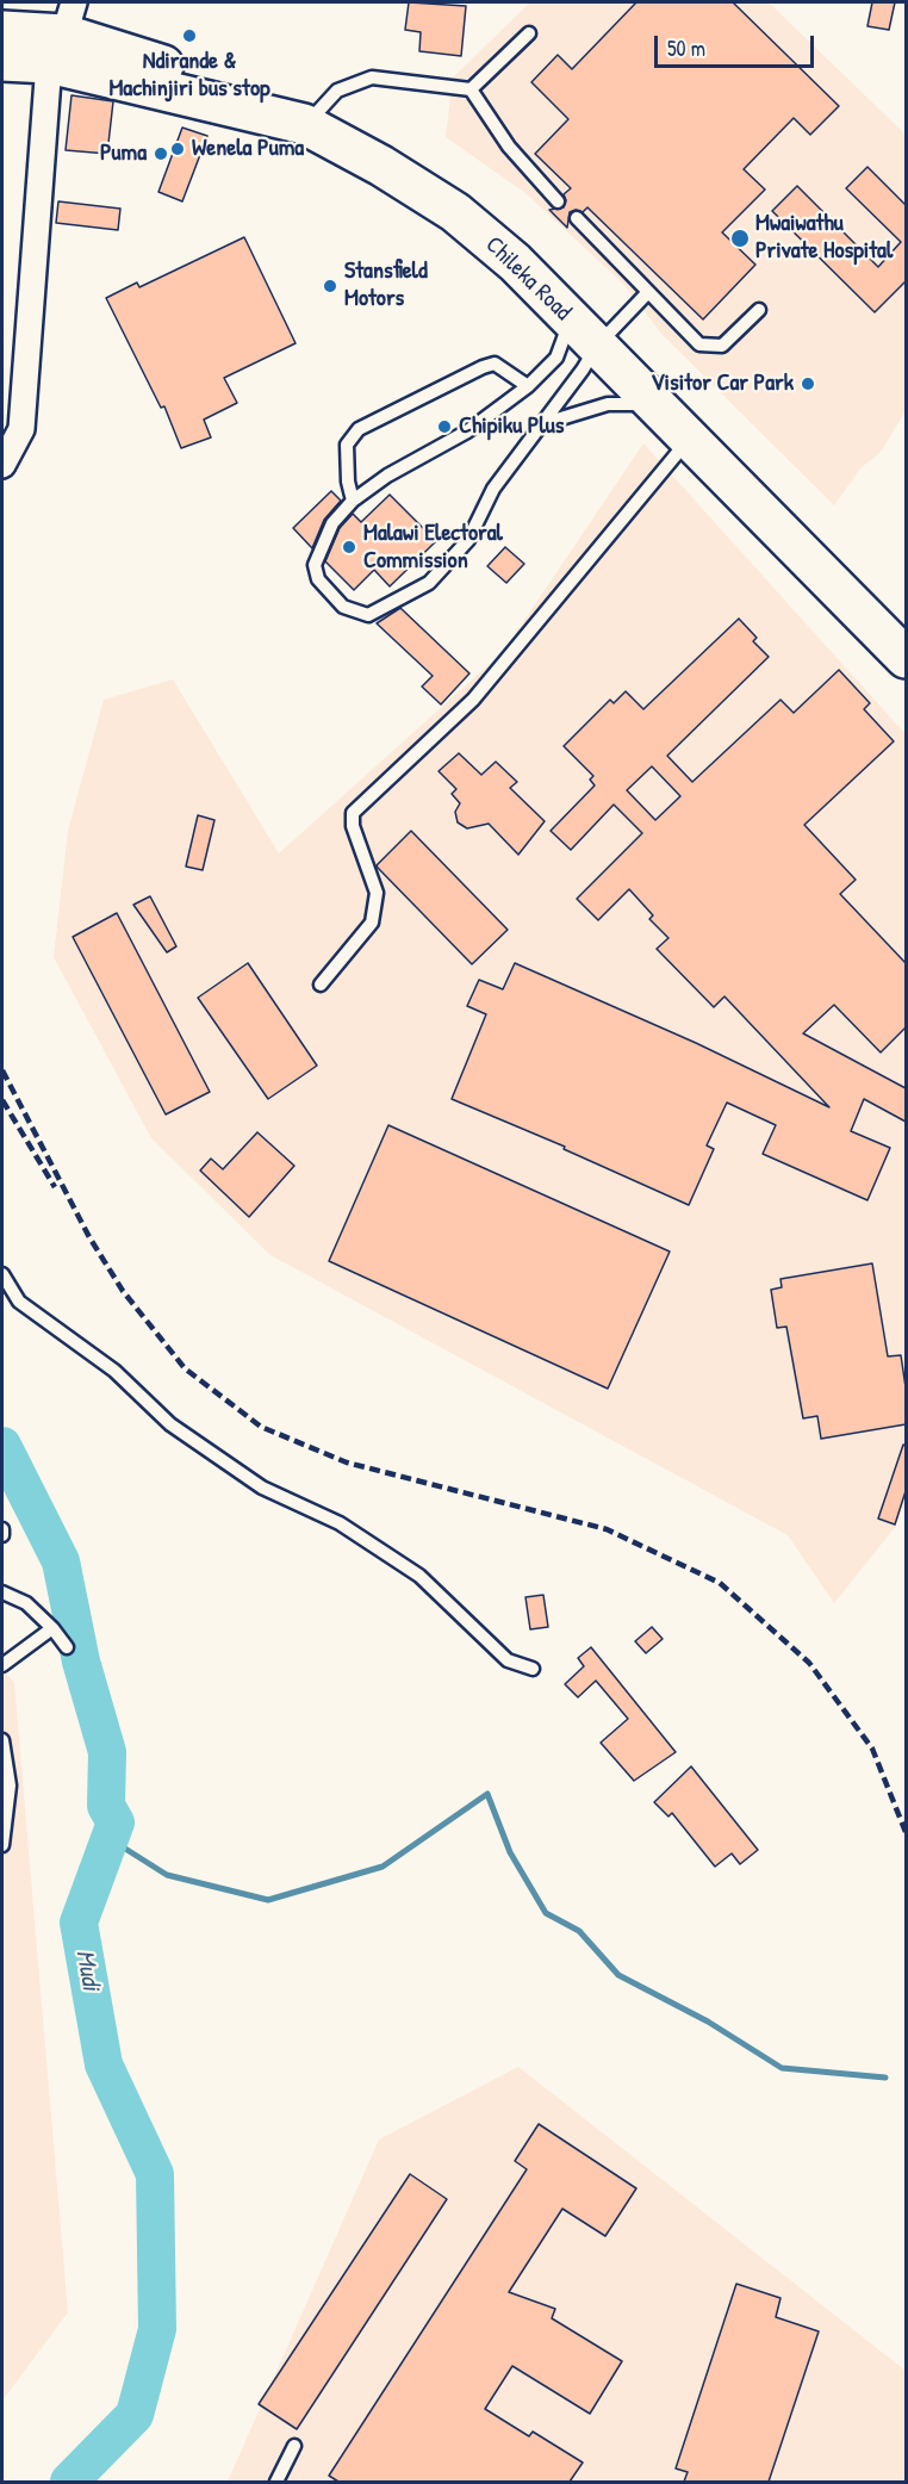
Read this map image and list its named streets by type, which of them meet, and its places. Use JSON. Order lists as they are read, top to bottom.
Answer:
{
  "streets": {
    "highway": ["Chileka Road"]
  },
  "water": ["Mudi"],
  "places": [
    "Ndirande & Machinjiri bus stop",
    "Wenela Puma",
    "Puma",
    "Mwaiwathu Private Hospital",
    "Stansfield Motors",
    "Visitor Car Park",
    "Chipiku Plus",
    "Malawi Electoral Commission"
  ],
  "scale_bar": "50 m"
}
